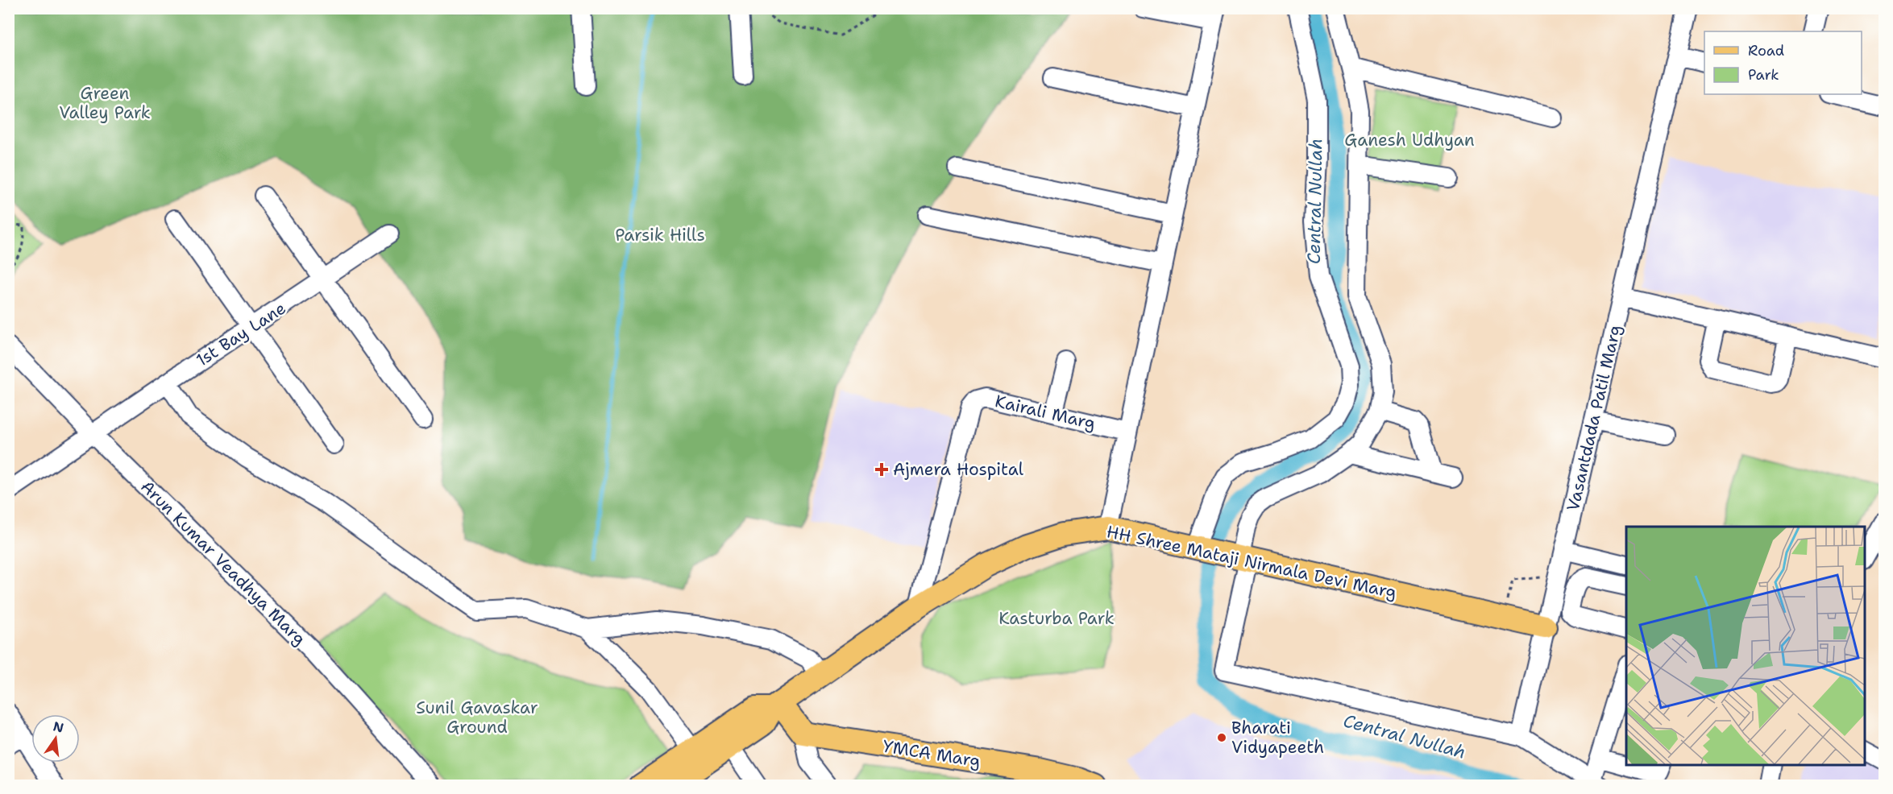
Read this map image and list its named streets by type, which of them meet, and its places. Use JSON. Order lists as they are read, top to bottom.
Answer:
{
  "streets": {
    "main road": ["HH Shree Mataji Nirmala Devi Marg", "YMCA Marg"],
    "street": [
      "1st Bay Lane",
      "Kairali Marg",
      "Vasantdada Patil Marg",
      "Arun Kumar Veadhya Marg"
    ]
  },
  "crossings": [
    ["1st Bay Lane", "Arun Kumar Veadhya Marg"],
    ["Kairali Marg", "HH Shree Mataji Nirmala Devi Marg"],
    ["Vasantdada Patil Marg", "HH Shree Mataji Nirmala Devi Marg"]
  ],
  "water": ["Central Nullah"],
  "parks": [
    "Green Valley Park",
    "Ganesh Udhyan",
    "Parsik Hills",
    "Kasturba Park",
    "Sunil Gavaskar Ground"
  ],
  "places": {
    "health": ["Ajmera Hospital"],
    "other": ["Bharati Vidyapeeth"]
  },
  "legend": ["Road", "Park"],
  "north": "top"
}
